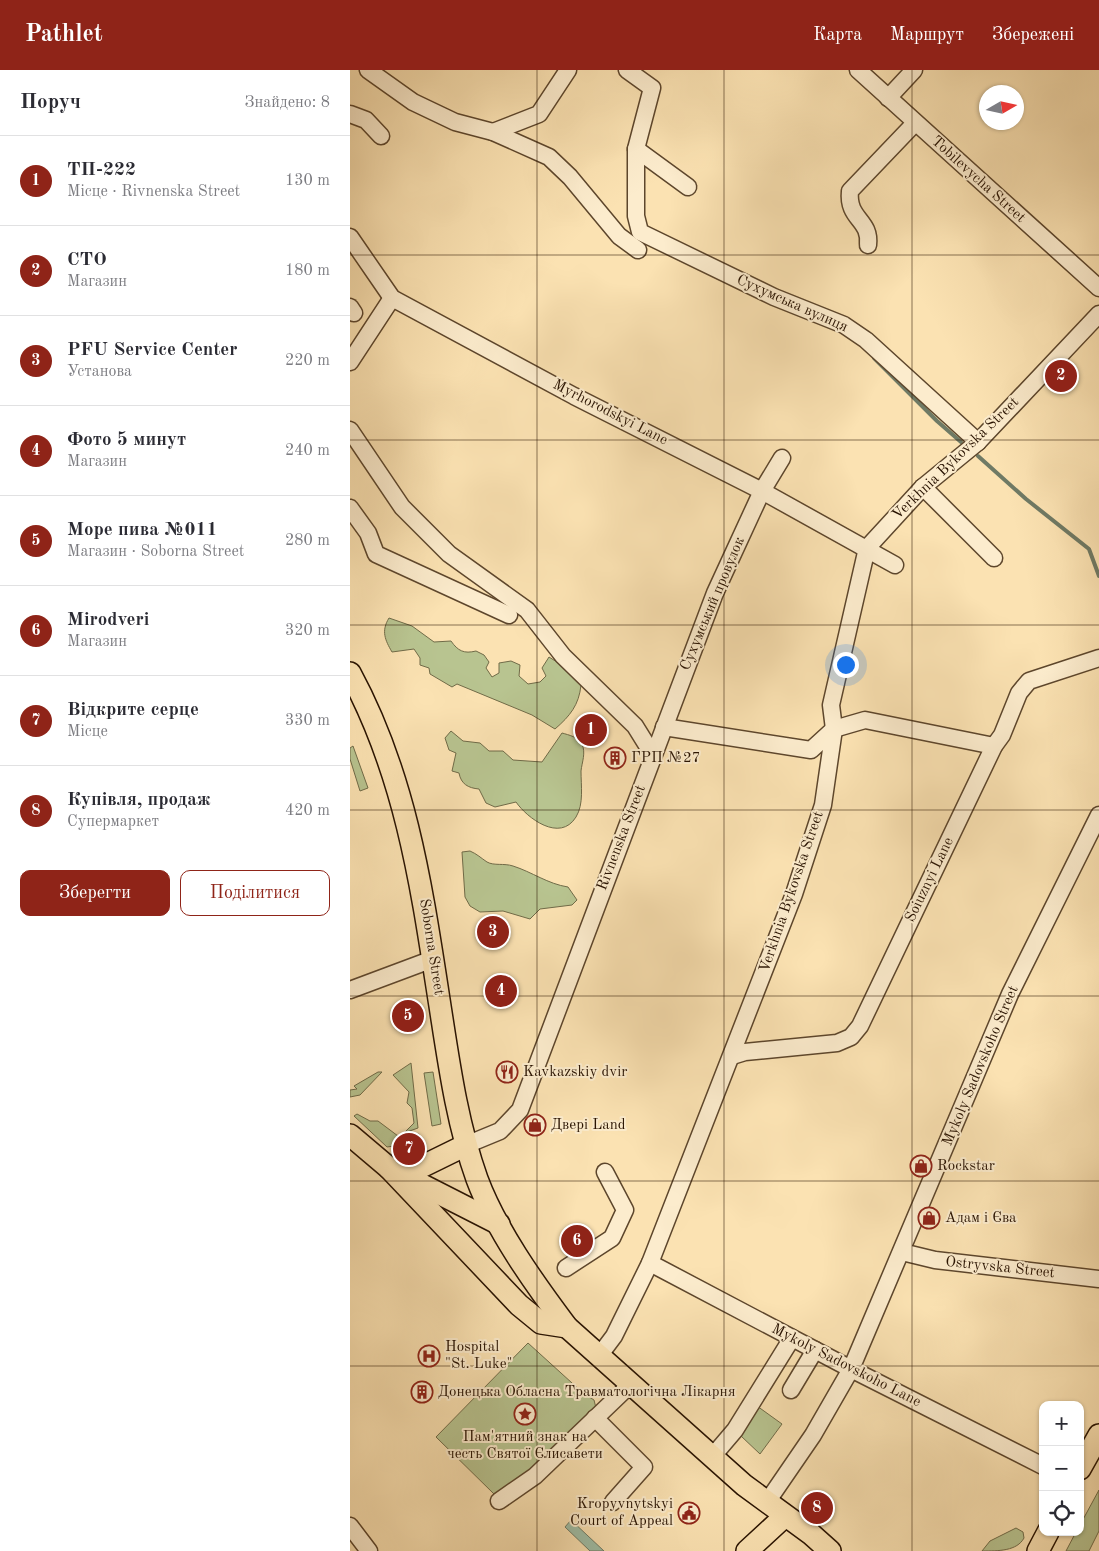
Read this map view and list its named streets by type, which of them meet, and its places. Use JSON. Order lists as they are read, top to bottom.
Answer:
{
  "streets": {
    "main road": ["Soborna Street"],
    "street": [
      "Tobilevycha Street",
      "Сухумська вулиця",
      "Myrhorodskyi Lane",
      "Verkhnia Bykovska Street",
      "Сухумський провулок",
      "Rivnenska Street",
      "Soiuznyi Lane",
      "Mykoly Sadovskoho Street",
      "Ostryvska Street",
      "Mykoly Sadovskoho Lane"
    ]
  },
  "crossings": [
    ["Сухумська вулиця", "Verkhnia Bykovska Street"],
    ["Myrhorodskyi Lane", "Verkhnia Bykovska Street"],
    ["Myrhorodskyi Lane", "Сухумський провулок"],
    ["Verkhnia Bykovska Street", "Soiuznyi Lane"],
    ["Verkhnia Bykovska Street", "Soborna Street"],
    ["Verkhnia Bykovska Street", "Mykoly Sadovskoho Lane"],
    ["Сухумський провулок", "Rivnenska Street"],
    ["Rivnenska Street", "Soborna Street"],
    ["Soborna Street", "Mykoly Sadovskoho Street"],
    ["Mykoly Sadovskoho Street", "Ostryvska Street"],
    ["Mykoly Sadovskoho Street", "Mykoly Sadovskoho Lane"]
  ],
  "places": {
    "building": ["ГРП №27", "Донецька Обласна Травматологічна Лікарня"],
    "restaurant": ["Kavkazskiy dvir"],
    "shop": ["Двері Land", "Rockstar", "Адам і Єва"],
    "hospital": ["Hospital \"St. Luke\""],
    "place": ["Пам'ятний знак на честь Святої Єлисавети"],
    "public building": ["Kropyvnytskyi Court of Appeal"]
  },
  "north": "right",
  "page": {
    "header": "Pathlet",
    "nav": ["Карта", "Маршрут", "Збережені"],
    "heading": ["Поруч", "Знайдено: 8"],
    "list": [
      {
        "mark": "1",
        "name": "ТП-222",
        "note": "Місце · Rivnenska Street",
        "value": "130 m"
      },
      {
        "mark": "2",
        "name": "СТО",
        "note": "Магазин",
        "value": "180 m"
      },
      {
        "mark": "3",
        "name": "PFU Service Center",
        "note": "Установа",
        "value": "220 m"
      },
      {
        "mark": "4",
        "name": "Фото 5 минут",
        "note": "Магазин",
        "value": "240 m"
      },
      {
        "mark": "5",
        "name": "Море пива №011",
        "note": "Магазин · Soborna Street",
        "value": "280 m"
      },
      {
        "mark": "6",
        "name": "Mirodveri",
        "note": "Магазин",
        "value": "320 m"
      },
      {
        "mark": "7",
        "name": "Відкрите серце",
        "note": "Місце",
        "value": "330 m"
      },
      {
        "mark": "8",
        "name": "Купівля, продаж",
        "note": "Супермаркет",
        "value": "420 m"
      }
    ],
    "pins": [
      "2",
      "1",
      "3",
      "4",
      "5",
      "7",
      "6",
      "8"
    ],
    "buttons": ["Зберегти", "Поділитися"],
    "map_buttons": ["+", "−"]
  }
}
